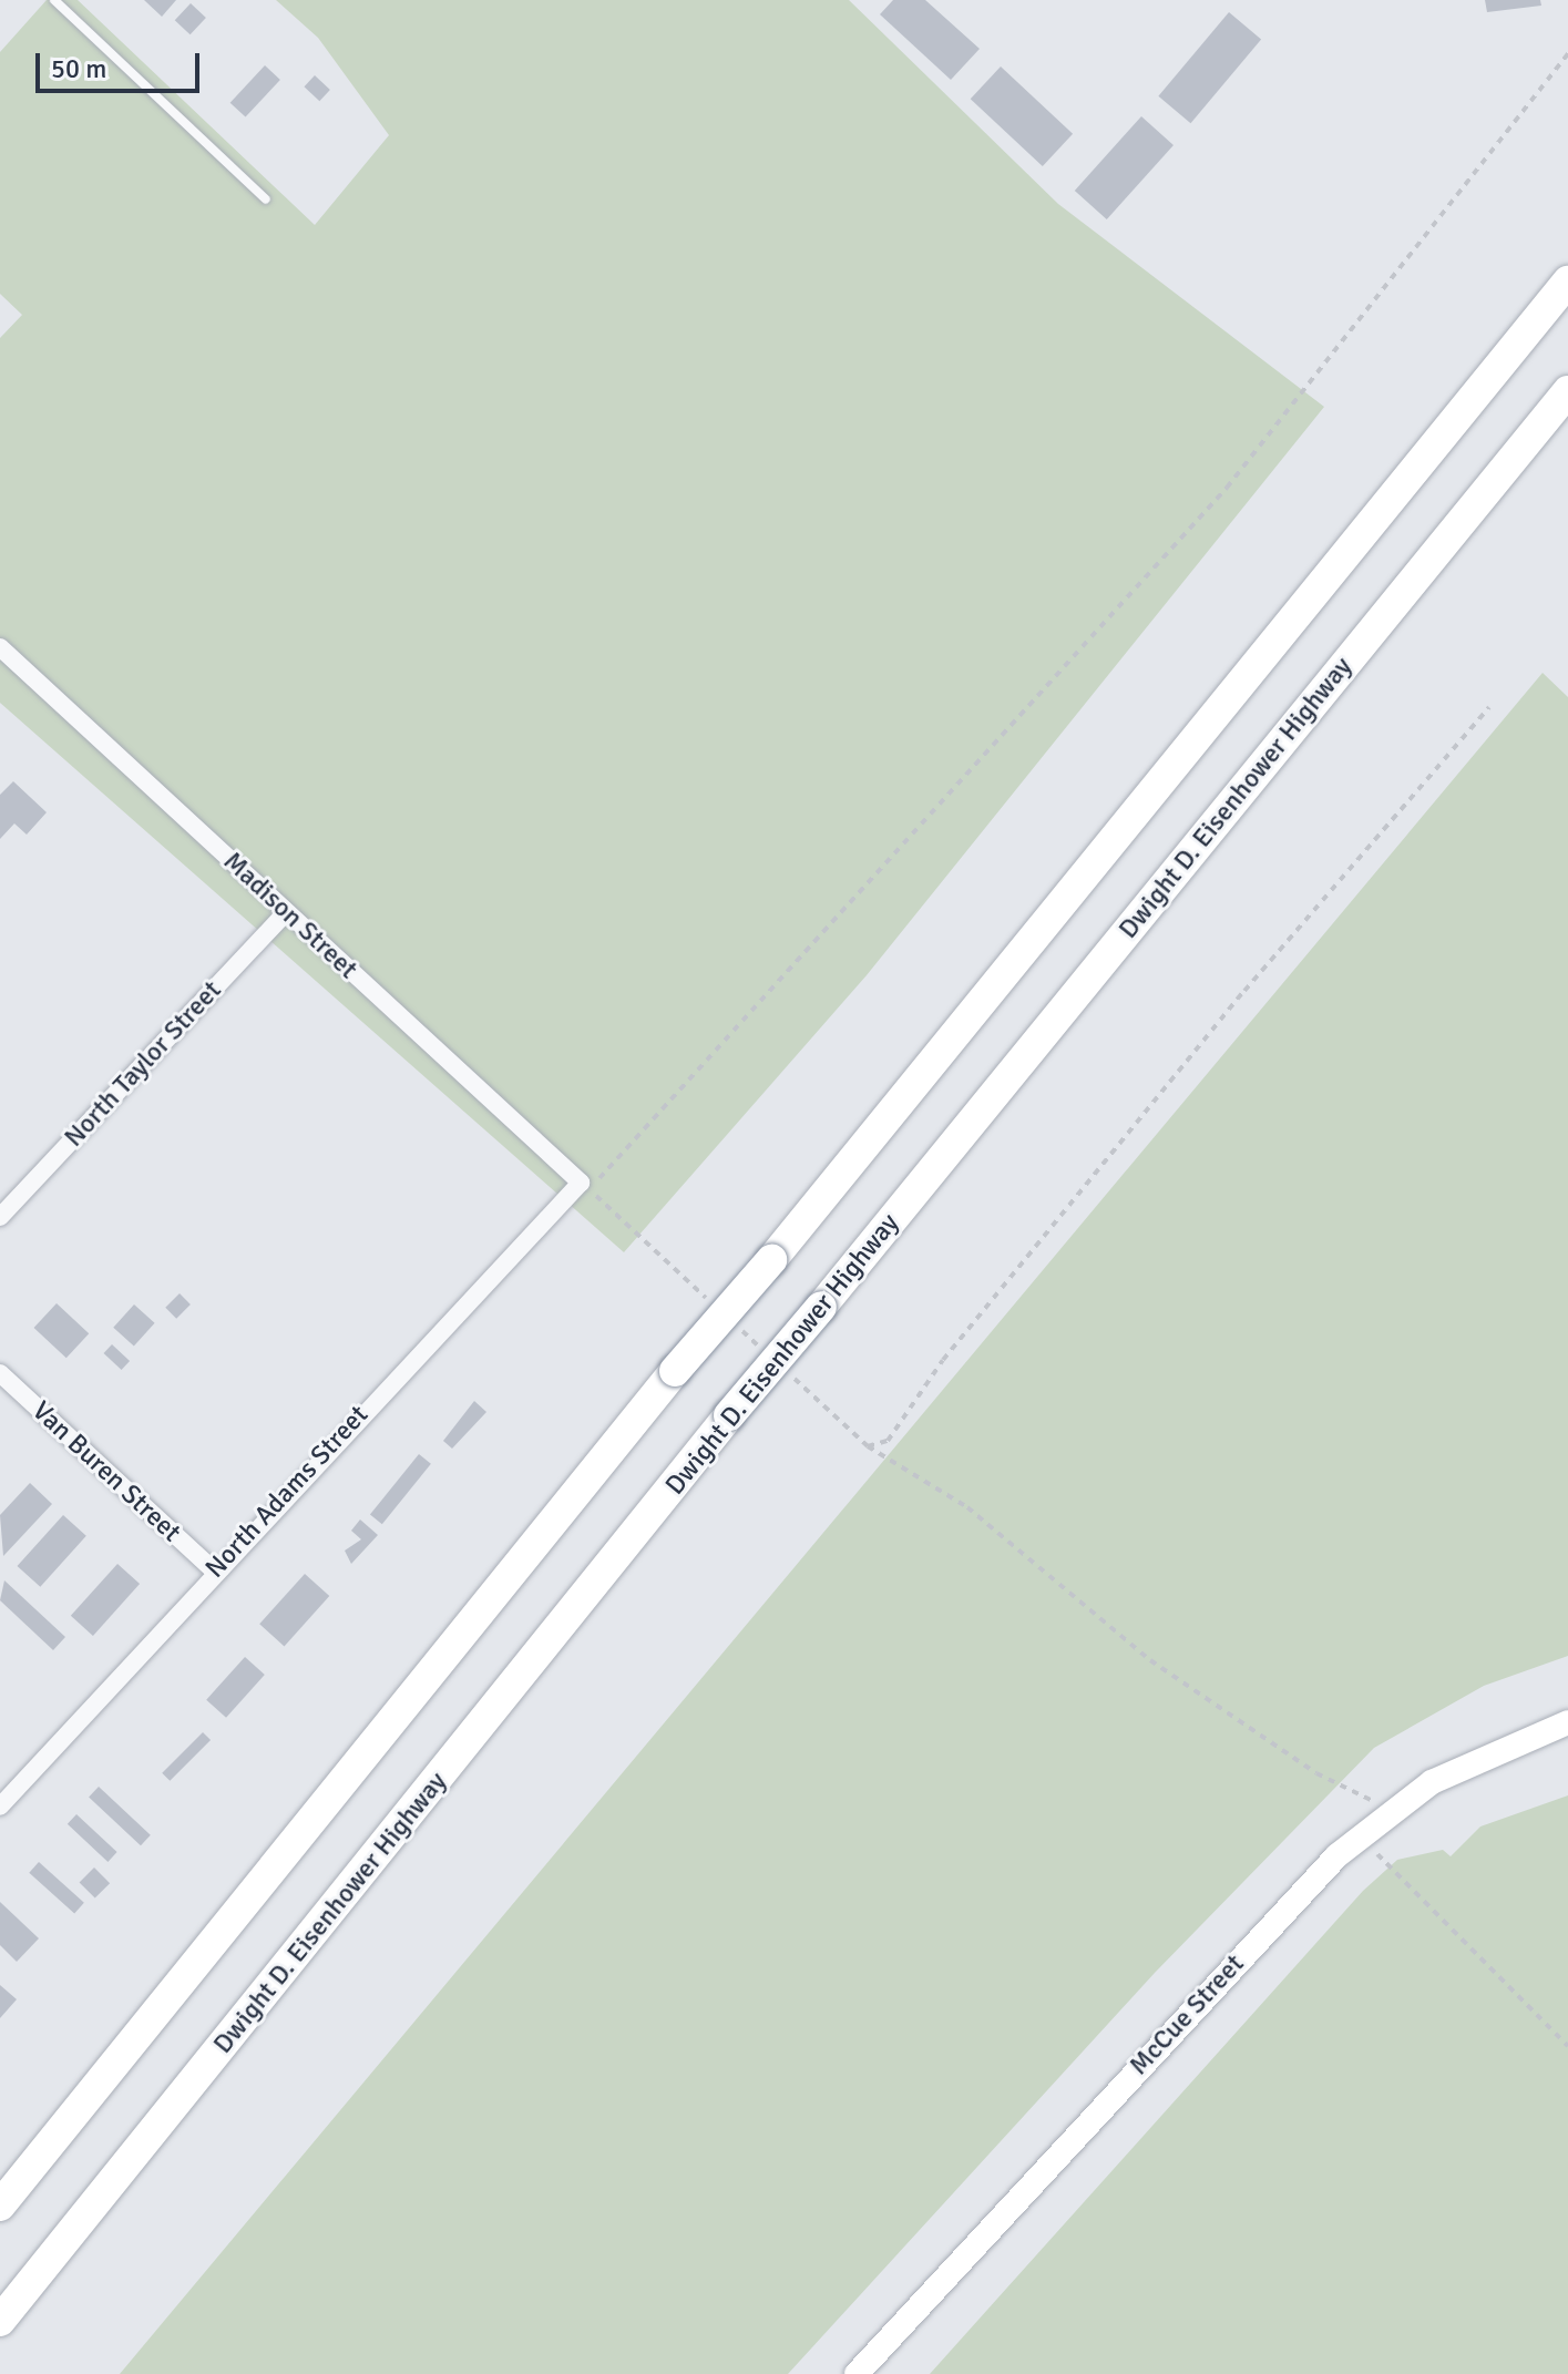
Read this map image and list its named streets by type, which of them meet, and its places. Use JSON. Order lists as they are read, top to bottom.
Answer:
{
  "streets": {
    "highway": ["Dwight D. Eisenhower Highway"],
    "main road": ["McCue Street"],
    "street": [
      "Madison Street",
      "North Taylor Street",
      "Van Buren Street",
      "North Adams Street"
    ]
  },
  "crossings": [
    ["Madison Street", "North Taylor Street"],
    ["Madison Street", "North Adams Street"],
    ["Van Buren Street", "North Adams Street"]
  ],
  "scale_bar": "50 m"
}
